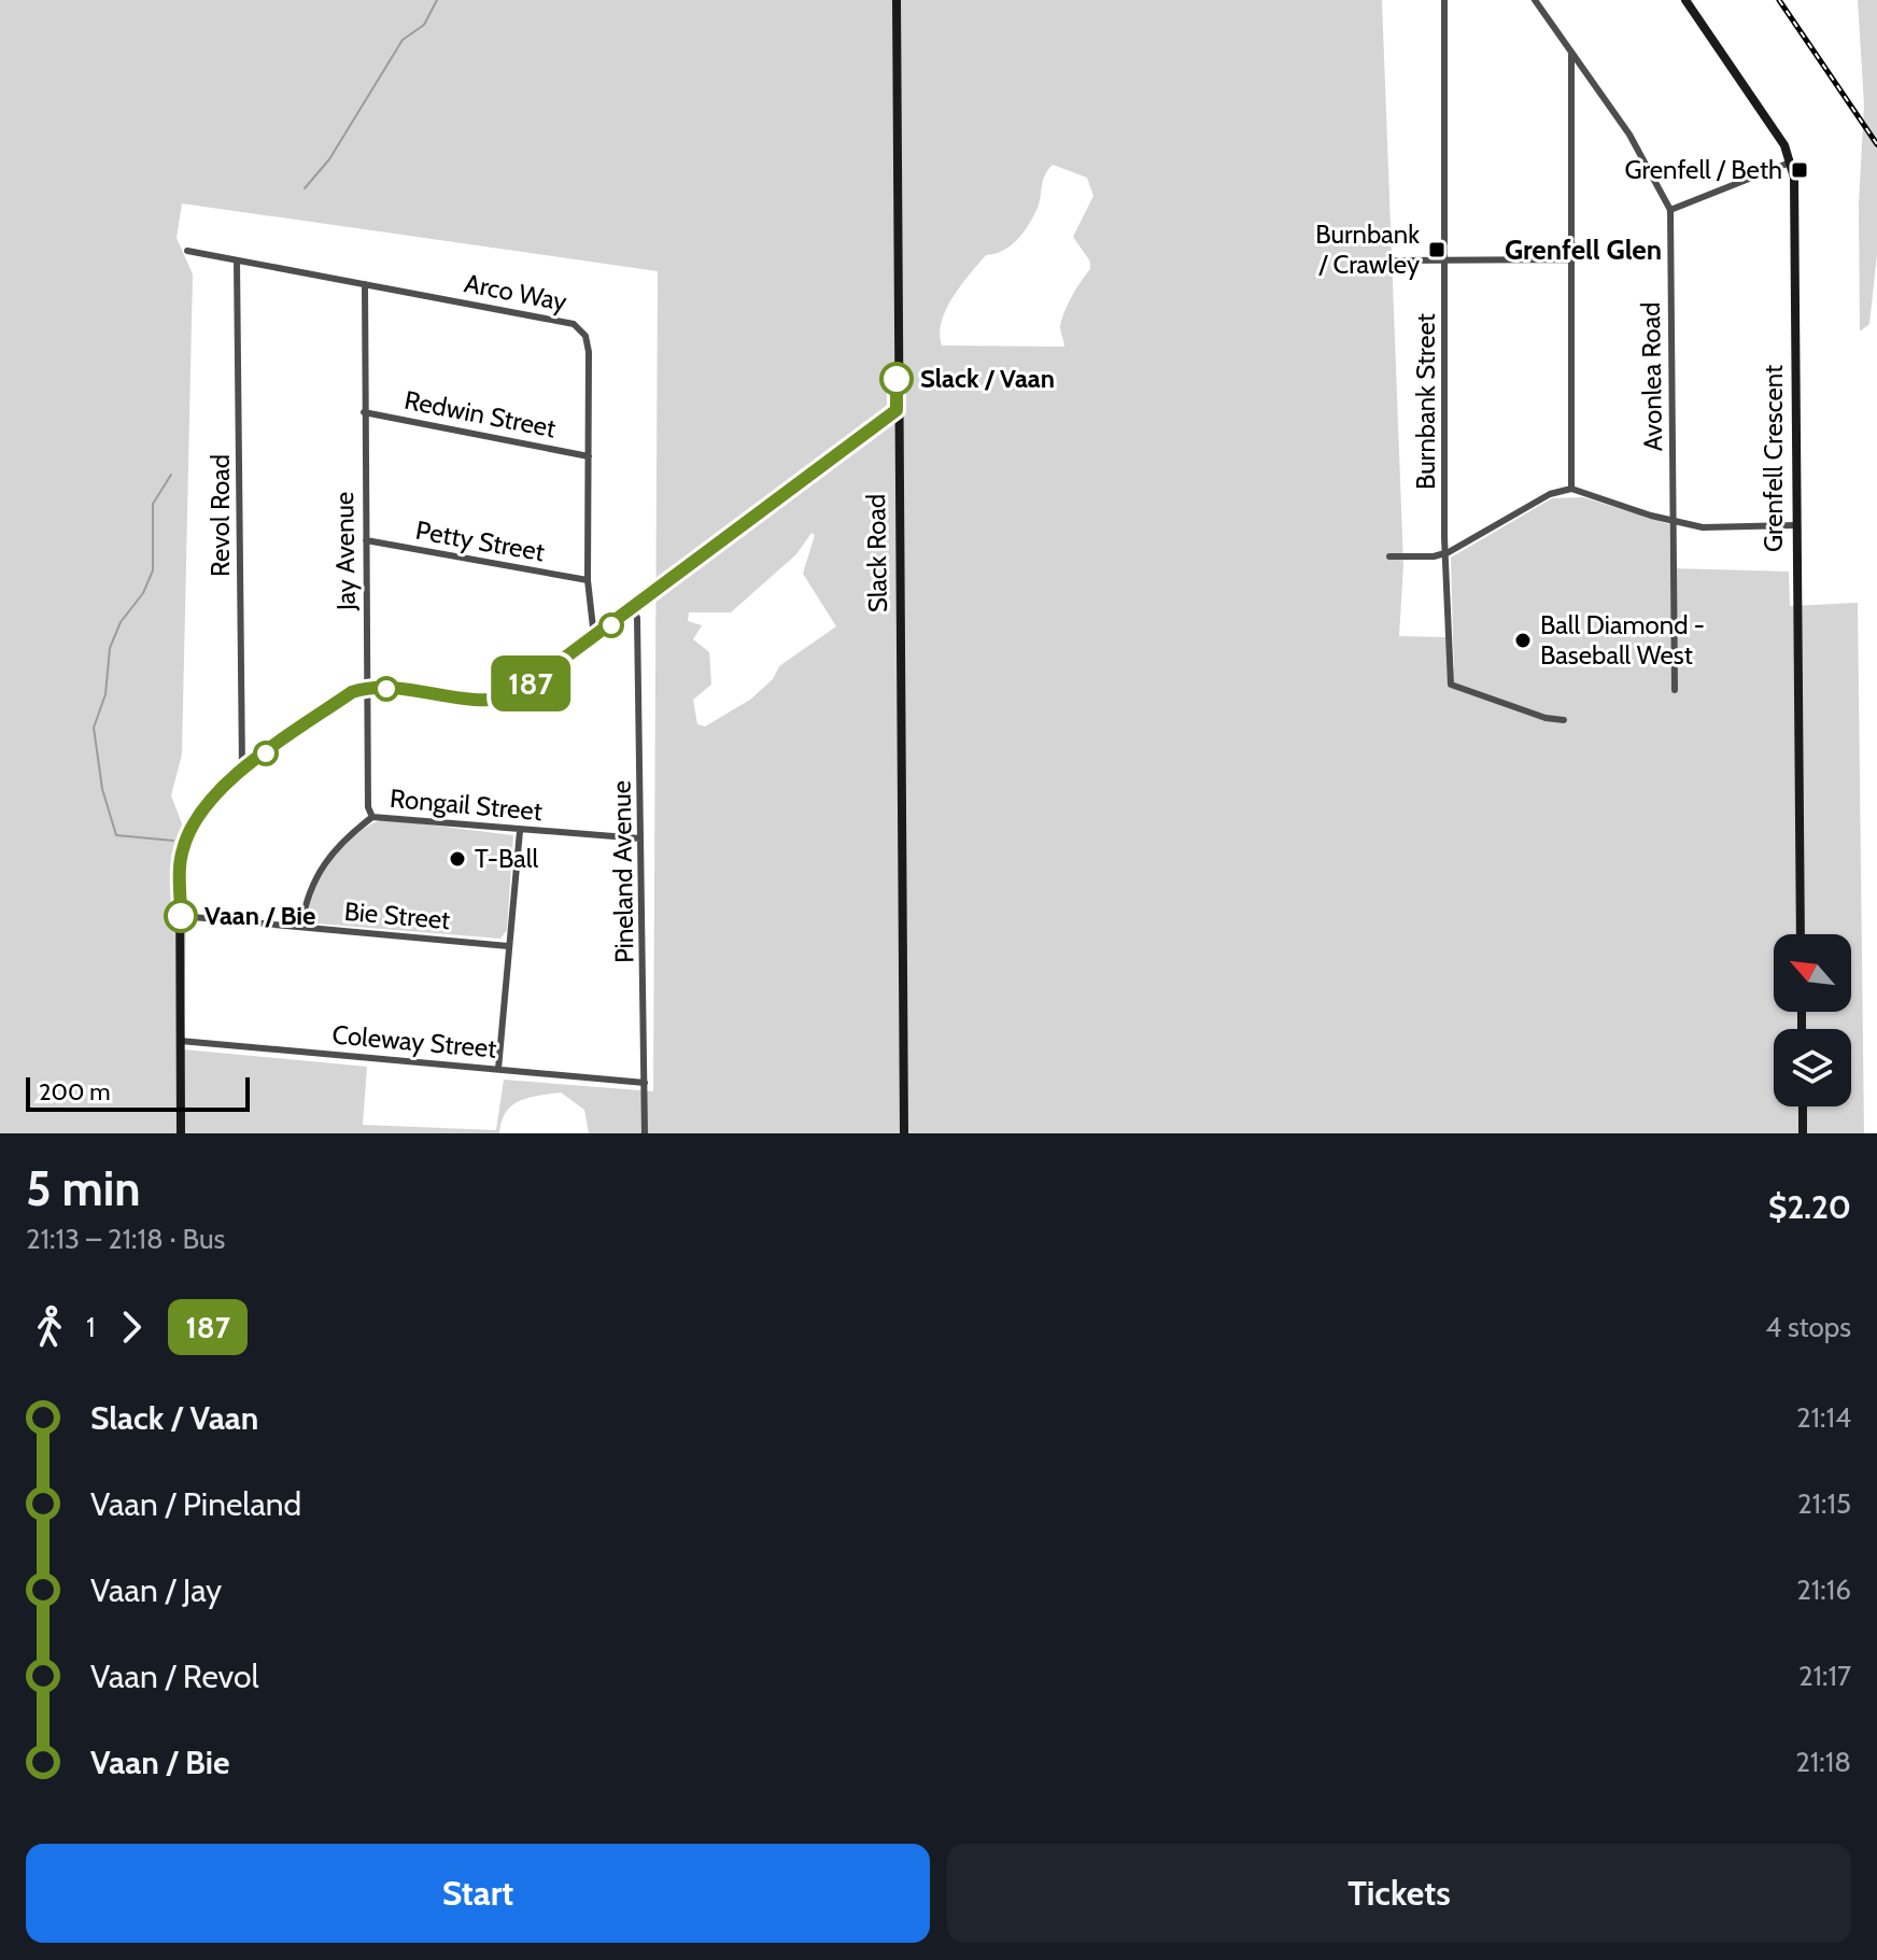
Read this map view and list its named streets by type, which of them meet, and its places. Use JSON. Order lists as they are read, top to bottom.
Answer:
{
  "streets": {
    "street": [
      "Arco Way",
      "Avonlea Road",
      "Burnbank Street",
      "Redwin Street",
      "Grenfell Crescent",
      "Revol Road",
      "Petty Street",
      "Jay Avenue",
      "Slack Road",
      "Rongail Street",
      "Pineland Avenue",
      "Bie Street",
      "Coleway Street"
    ]
  },
  "crossings": [
    ["Arco Way", "Redwin Street"],
    ["Arco Way", "Revol Road"],
    ["Arco Way", "Petty Street"],
    ["Arco Way", "Jay Avenue"],
    ["Redwin Street", "Jay Avenue"],
    ["Petty Street", "Jay Avenue"],
    ["Jay Avenue", "Rongail Street"],
    ["Rongail Street", "Pineland Avenue"],
    ["Rongail Street", "Bie Street"],
    ["Pineland Avenue", "Coleway Street"]
  ],
  "districts": ["Grenfell Glen"],
  "places": {
    "transit": ["Grenfell / Beth", "Burnbank / Crawley"],
    "other": [
      "Slack / Vaan",
      "Ball Diamond - Baseball West",
      "T-Ball",
      "Vaan / Bie"
    ]
  },
  "lines": ["bus line 187"],
  "scale_bar": "200 m",
  "north": "top left",
  "page": {
    "on_map": "187",
    "scale": "200 m",
    "heading": ["5 min", "21:13 – 21:18 · Bus", "$2.20"],
    "legs": ["1", "187", "4 stops"],
    "list": [
      {
        "name": "Slack / Vaan",
        "value": "21:14"
      },
      {
        "name": "Vaan / Pineland",
        "value": "21:15"
      },
      {
        "name": "Vaan / Jay",
        "value": "21:16"
      },
      {
        "name": "Vaan / Revol",
        "value": "21:17"
      },
      {
        "name": "Vaan / Bie",
        "value": "21:18"
      }
    ],
    "buttons": ["Start", "Tickets"]
  }
}
